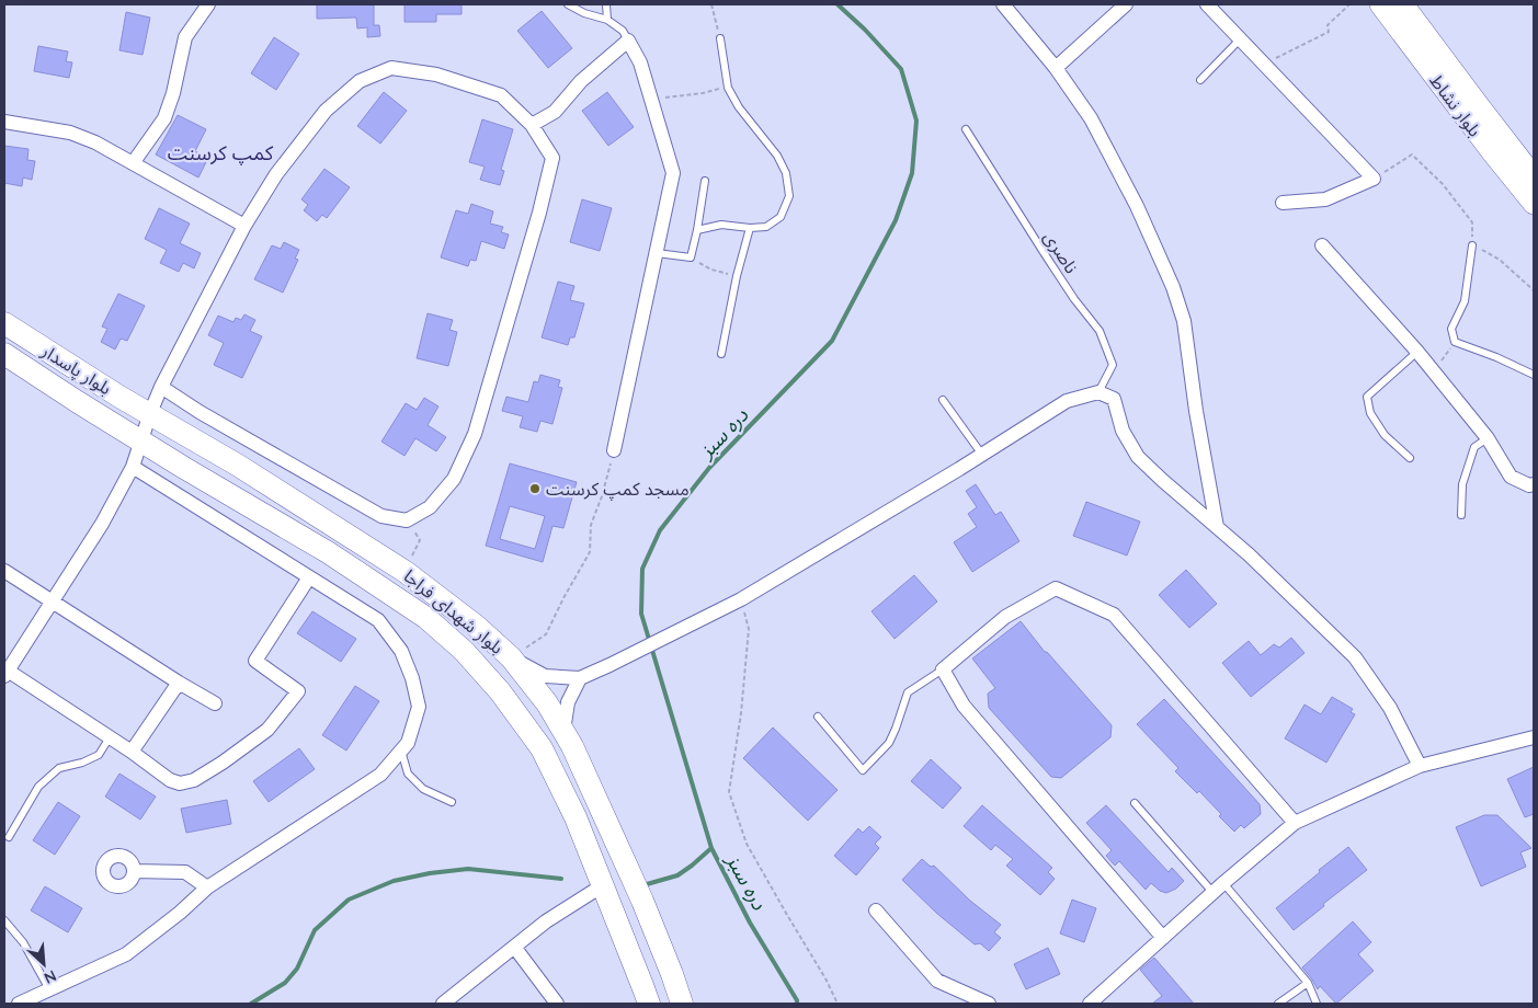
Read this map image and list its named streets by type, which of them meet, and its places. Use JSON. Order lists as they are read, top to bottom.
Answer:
{
  "streets": {
    "main road": ["بلوار نشاط", "بلوار پاسدار", "بلوار شهدای فراجا"],
    "lane": ["ناصری"]
  },
  "crossings": [
    ["بلوار پاسدار", "بلوار شهدای فراجا"]
  ],
  "districts": ["کمپ کرسنت"],
  "water": ["دره سبز"],
  "places": ["مسجد کمپ کرسنت"],
  "north": "bottom right"
}
